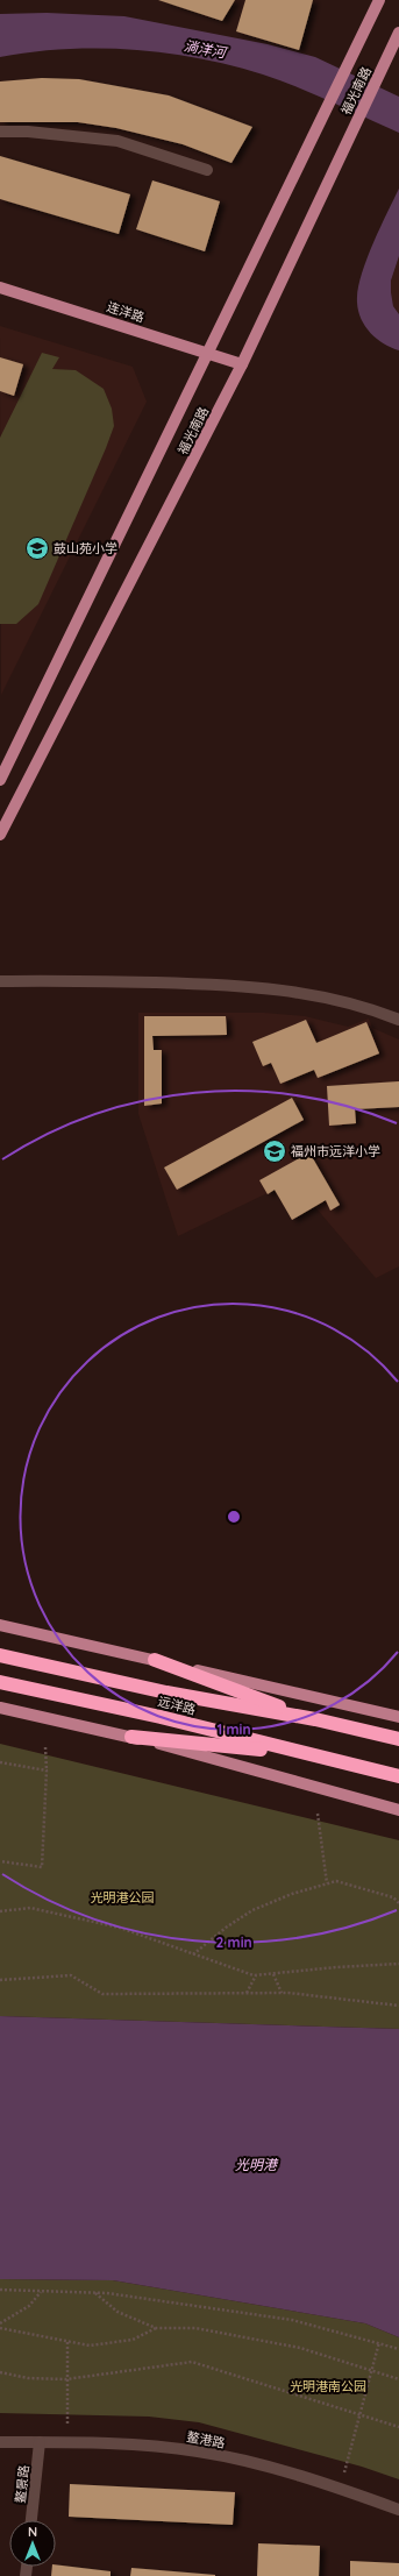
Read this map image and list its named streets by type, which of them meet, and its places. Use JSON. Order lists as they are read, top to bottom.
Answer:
{
  "streets": {
    "highway": ["远洋路"],
    "main road": ["福光南路", "连洋路"],
    "street": ["鳌港路", "鳌景路"]
  },
  "crossings": [
    ["福光南路", "连洋路"],
    ["鳌港路", "鳌景路"]
  ],
  "water": ["淌洋河", "光明港"],
  "parks": ["光明港公园", "光明港南公园"],
  "places": {
    "school or university": ["鼓山苑小学", "福州市远洋小学"]
  },
  "north": "top",
  "rings": ["1 min", "2 min"]
}
